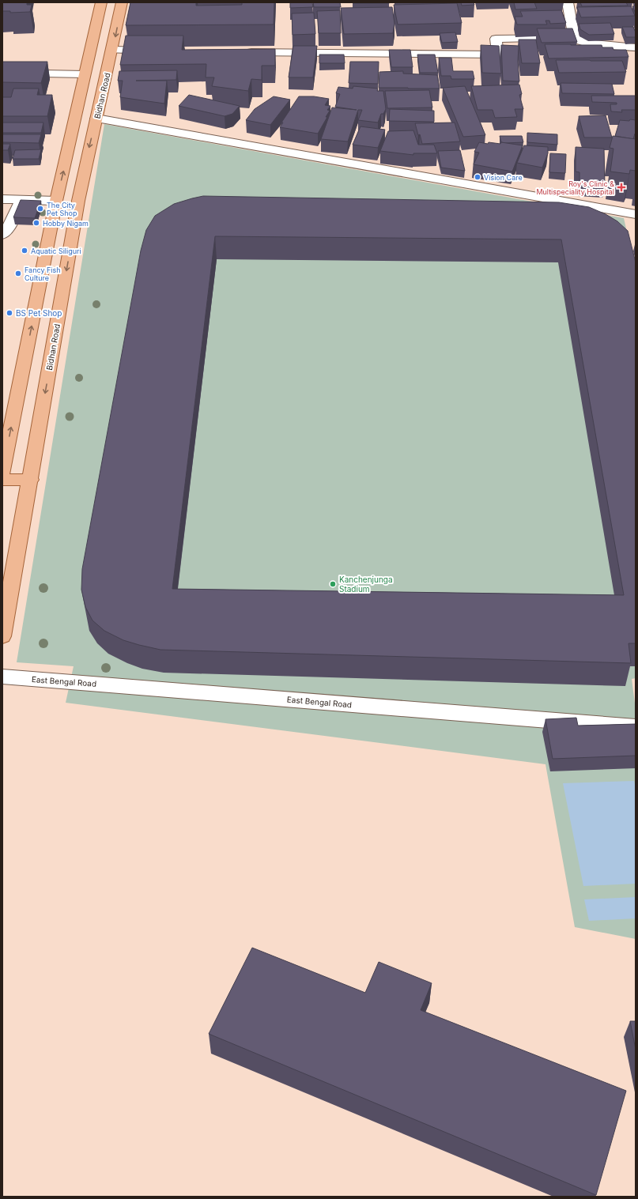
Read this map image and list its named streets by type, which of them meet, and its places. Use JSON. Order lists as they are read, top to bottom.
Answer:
{
  "streets": {
    "main road": ["Bidhan Road"],
    "street": ["East Bengal Road"]
  },
  "places": {
    "other": [
      "Vision Care",
      "The City Pet Shop",
      "Hobby Nigam",
      "Aquatic Siliguri",
      "Fancy Fish Culture",
      "BS Pet Shop",
      "Kanchenjunga Stadium"
    ],
    "health": ["Roy's Clinic & Multispeciality Hospital"]
  }
}
